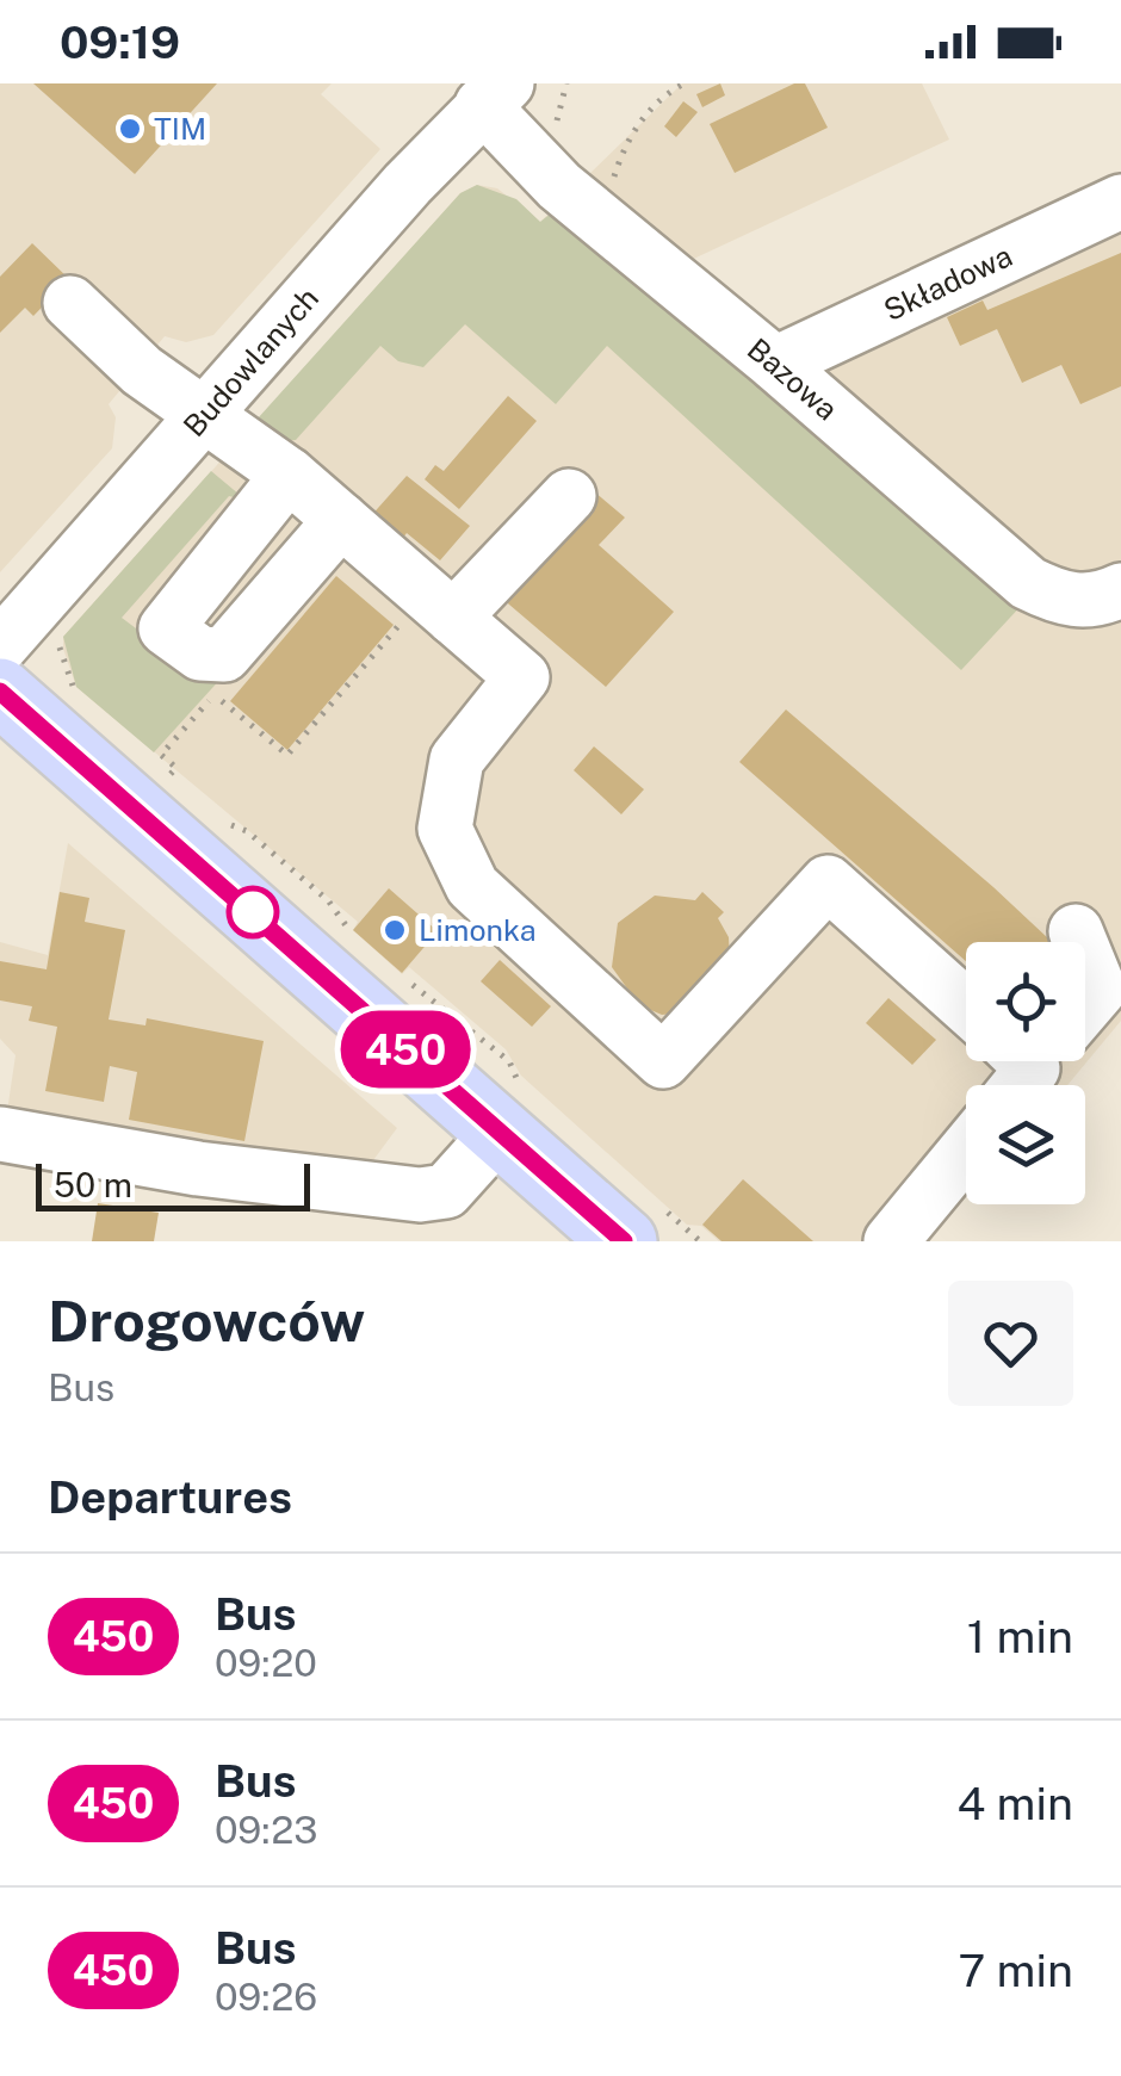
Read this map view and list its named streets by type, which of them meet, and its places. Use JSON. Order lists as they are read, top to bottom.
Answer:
{
  "streets": {
    "street": ["Składowa", "Budowlanych", "Bazowa"]
  },
  "crossings": [
    ["Składowa", "Bazowa"],
    ["Budowlanych", "Bazowa"]
  ],
  "places": ["TIM", "Limonka"],
  "lines": ["bus line 450"],
  "scale_bar": "50 m",
  "page": {
    "status": "09:19",
    "on_map": "450",
    "scale": "50 m",
    "heading": [
      ["Drogowców", "Bus"],
      "Departures"
    ],
    "list": [
      {
        "mark": "450",
        "name": "Bus",
        "note": "09:20",
        "value": "1 min"
      },
      {
        "mark": "450",
        "name": "Bus",
        "note": "09:23",
        "value": "4 min"
      },
      {
        "mark": "450",
        "name": "Bus",
        "note": "09:26",
        "value": "7 min"
      }
    ]
  }
}
